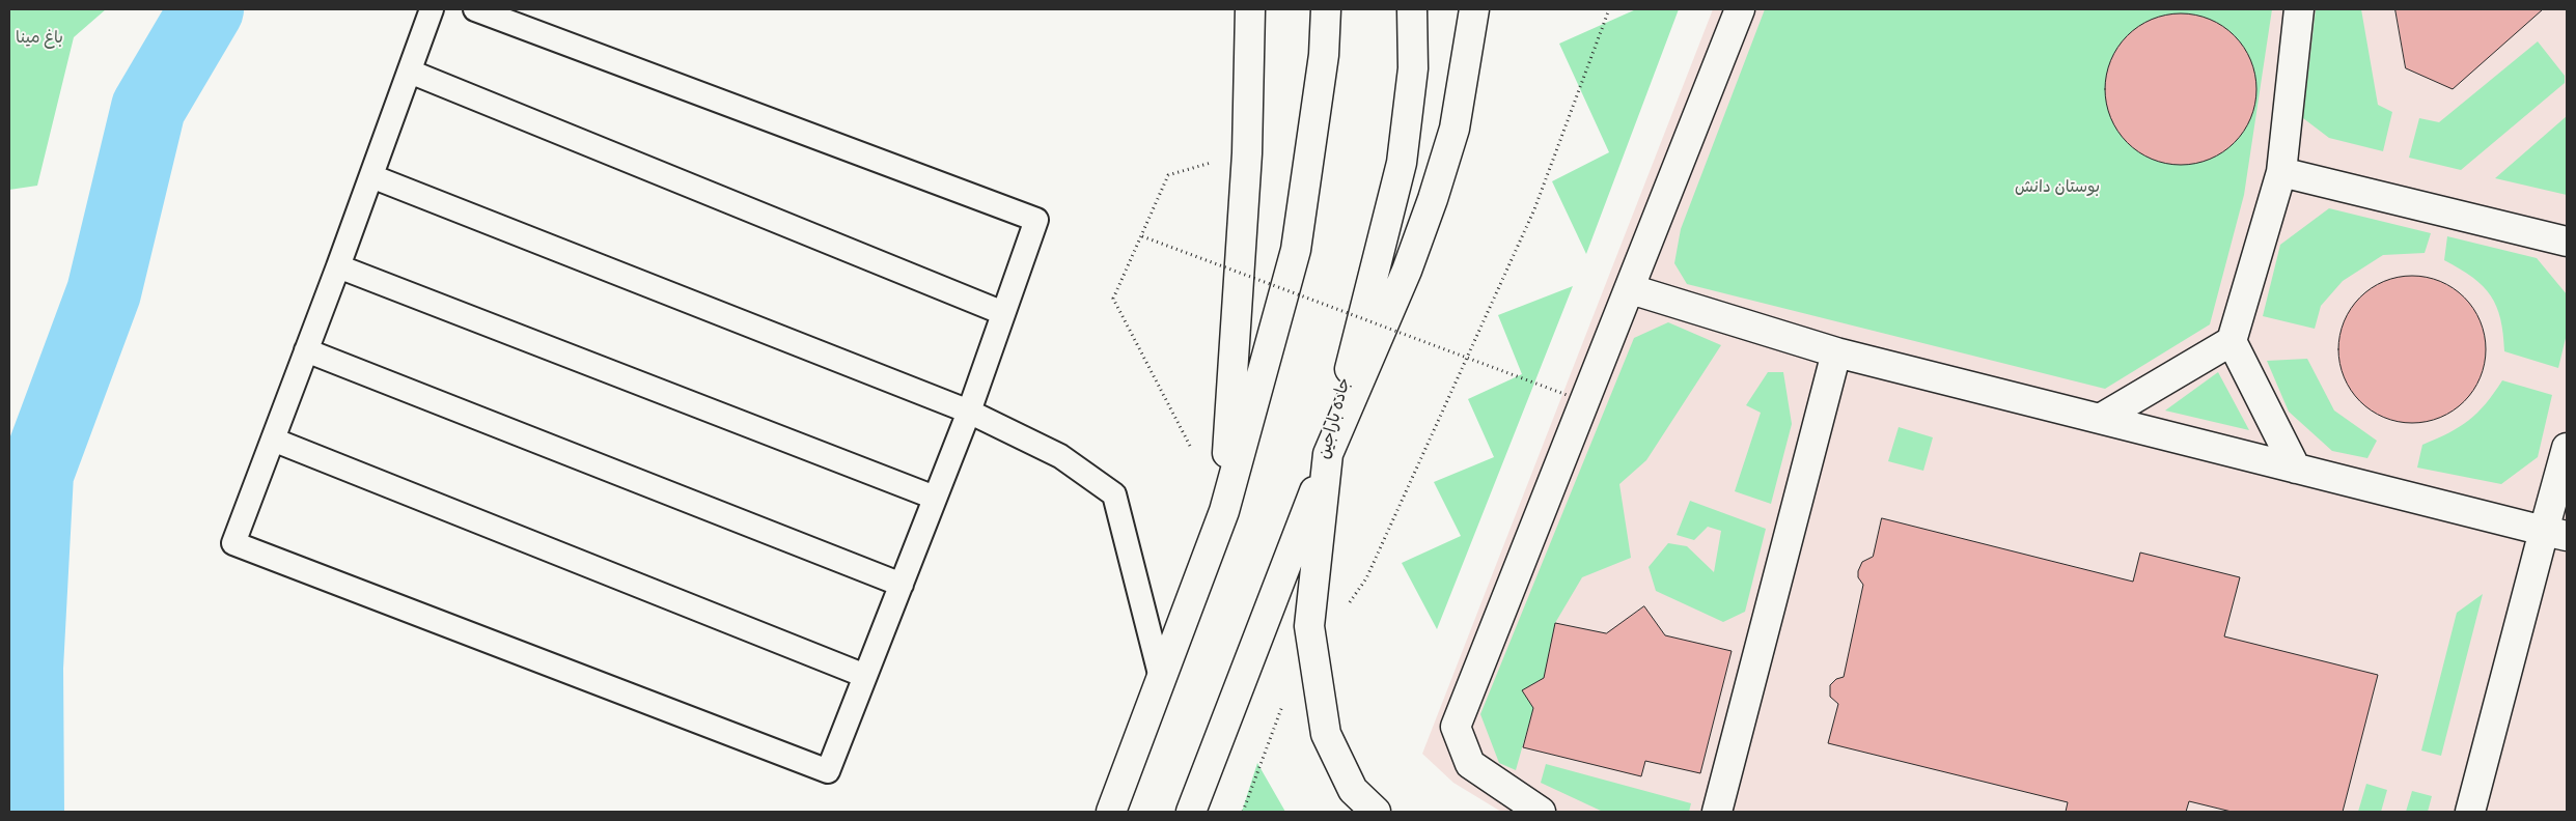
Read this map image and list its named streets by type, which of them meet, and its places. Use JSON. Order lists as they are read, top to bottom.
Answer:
{
  "streets": {
    "street": ["جاده باراجین"]
  },
  "parks": ["باغ مینا", "بوستان دانش"]
}
